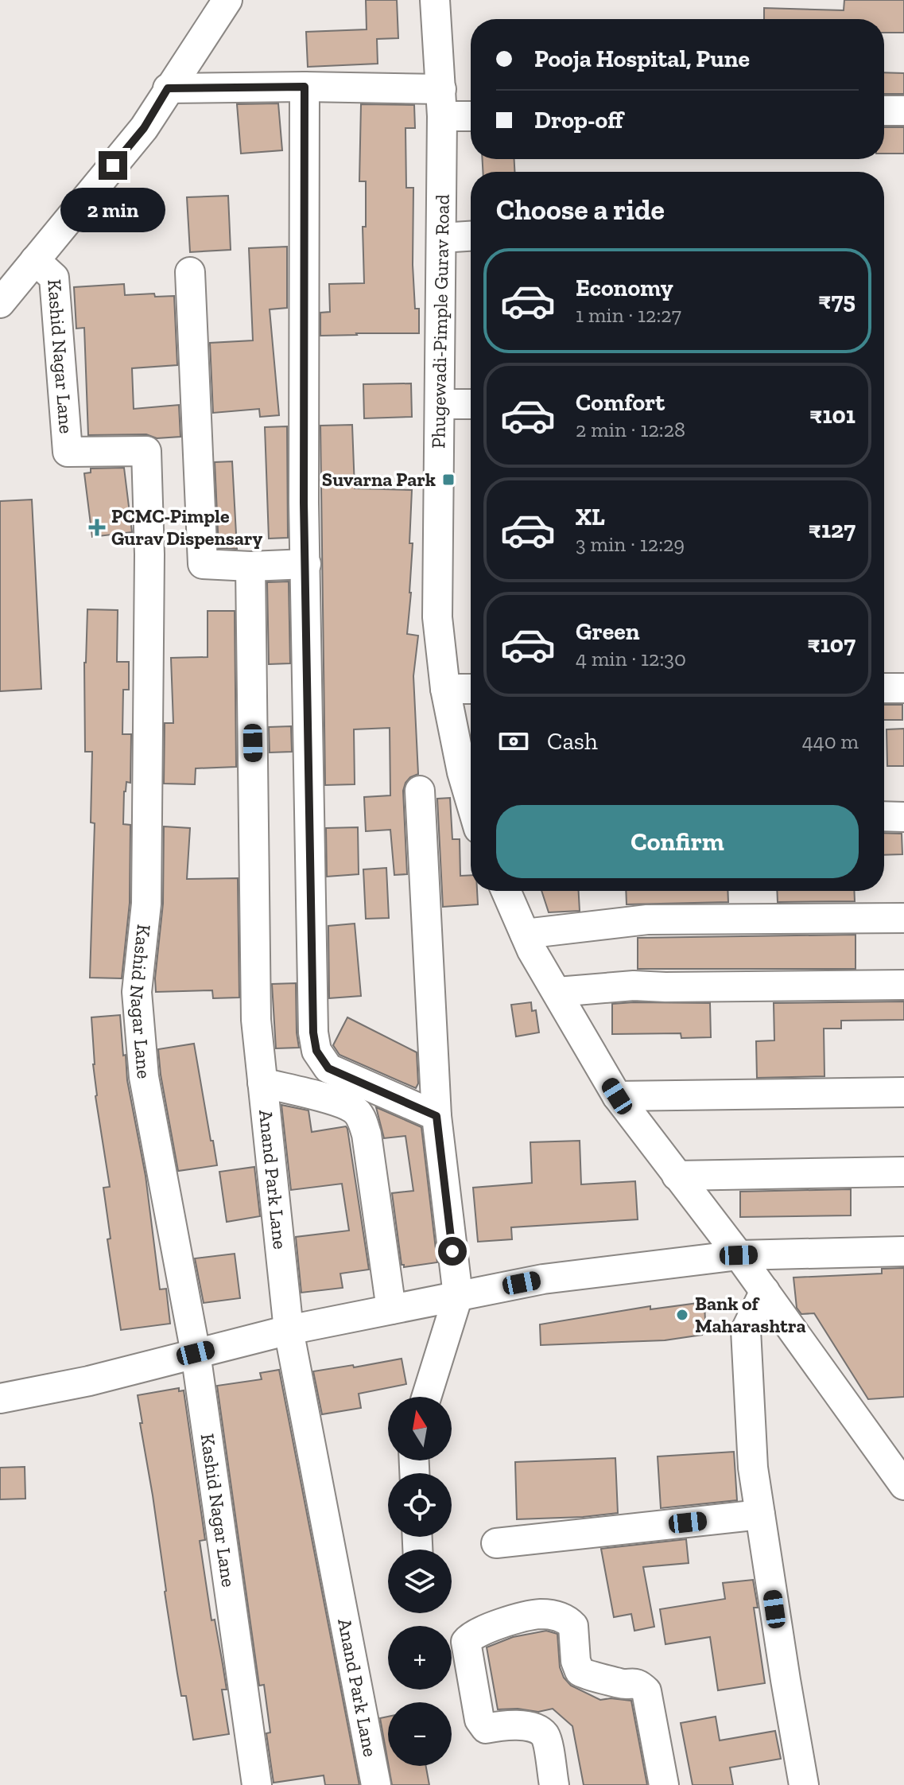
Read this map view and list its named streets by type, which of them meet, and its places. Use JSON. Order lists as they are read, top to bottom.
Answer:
{
  "streets": {
    "street": ["Phugewadi-Pimple Gurav Road", "Kashid Nagar Lane", "Anand Park Lane"]
  },
  "places": {
    "transit": ["Suvarna Park"],
    "health": ["PCMC-Pimple Gurav Dispensary"],
    "other": ["Bank of Maharashtra"]
  },
  "north": "top",
  "page": {
    "banner": ["Pooja Hospital, Pune", "Drop-off"],
    "heading": "Choose a ride",
    "bubble": "2 min",
    "list": [
      {
        "name": "Economy",
        "note": "1 min · 12:27",
        "value": "₹75"
      },
      {
        "name": "Comfort",
        "note": "2 min · 12:28",
        "value": "₹101"
      },
      {
        "name": "XL",
        "note": "3 min · 12:29",
        "value": "₹127"
      },
      {
        "name": "Green",
        "note": "4 min · 12:30",
        "value": "₹107"
      }
    ],
    "pay": ["Cash", "440 m"],
    "buttons": "Confirm",
    "map_buttons": ["+", "−"]
  }
}
